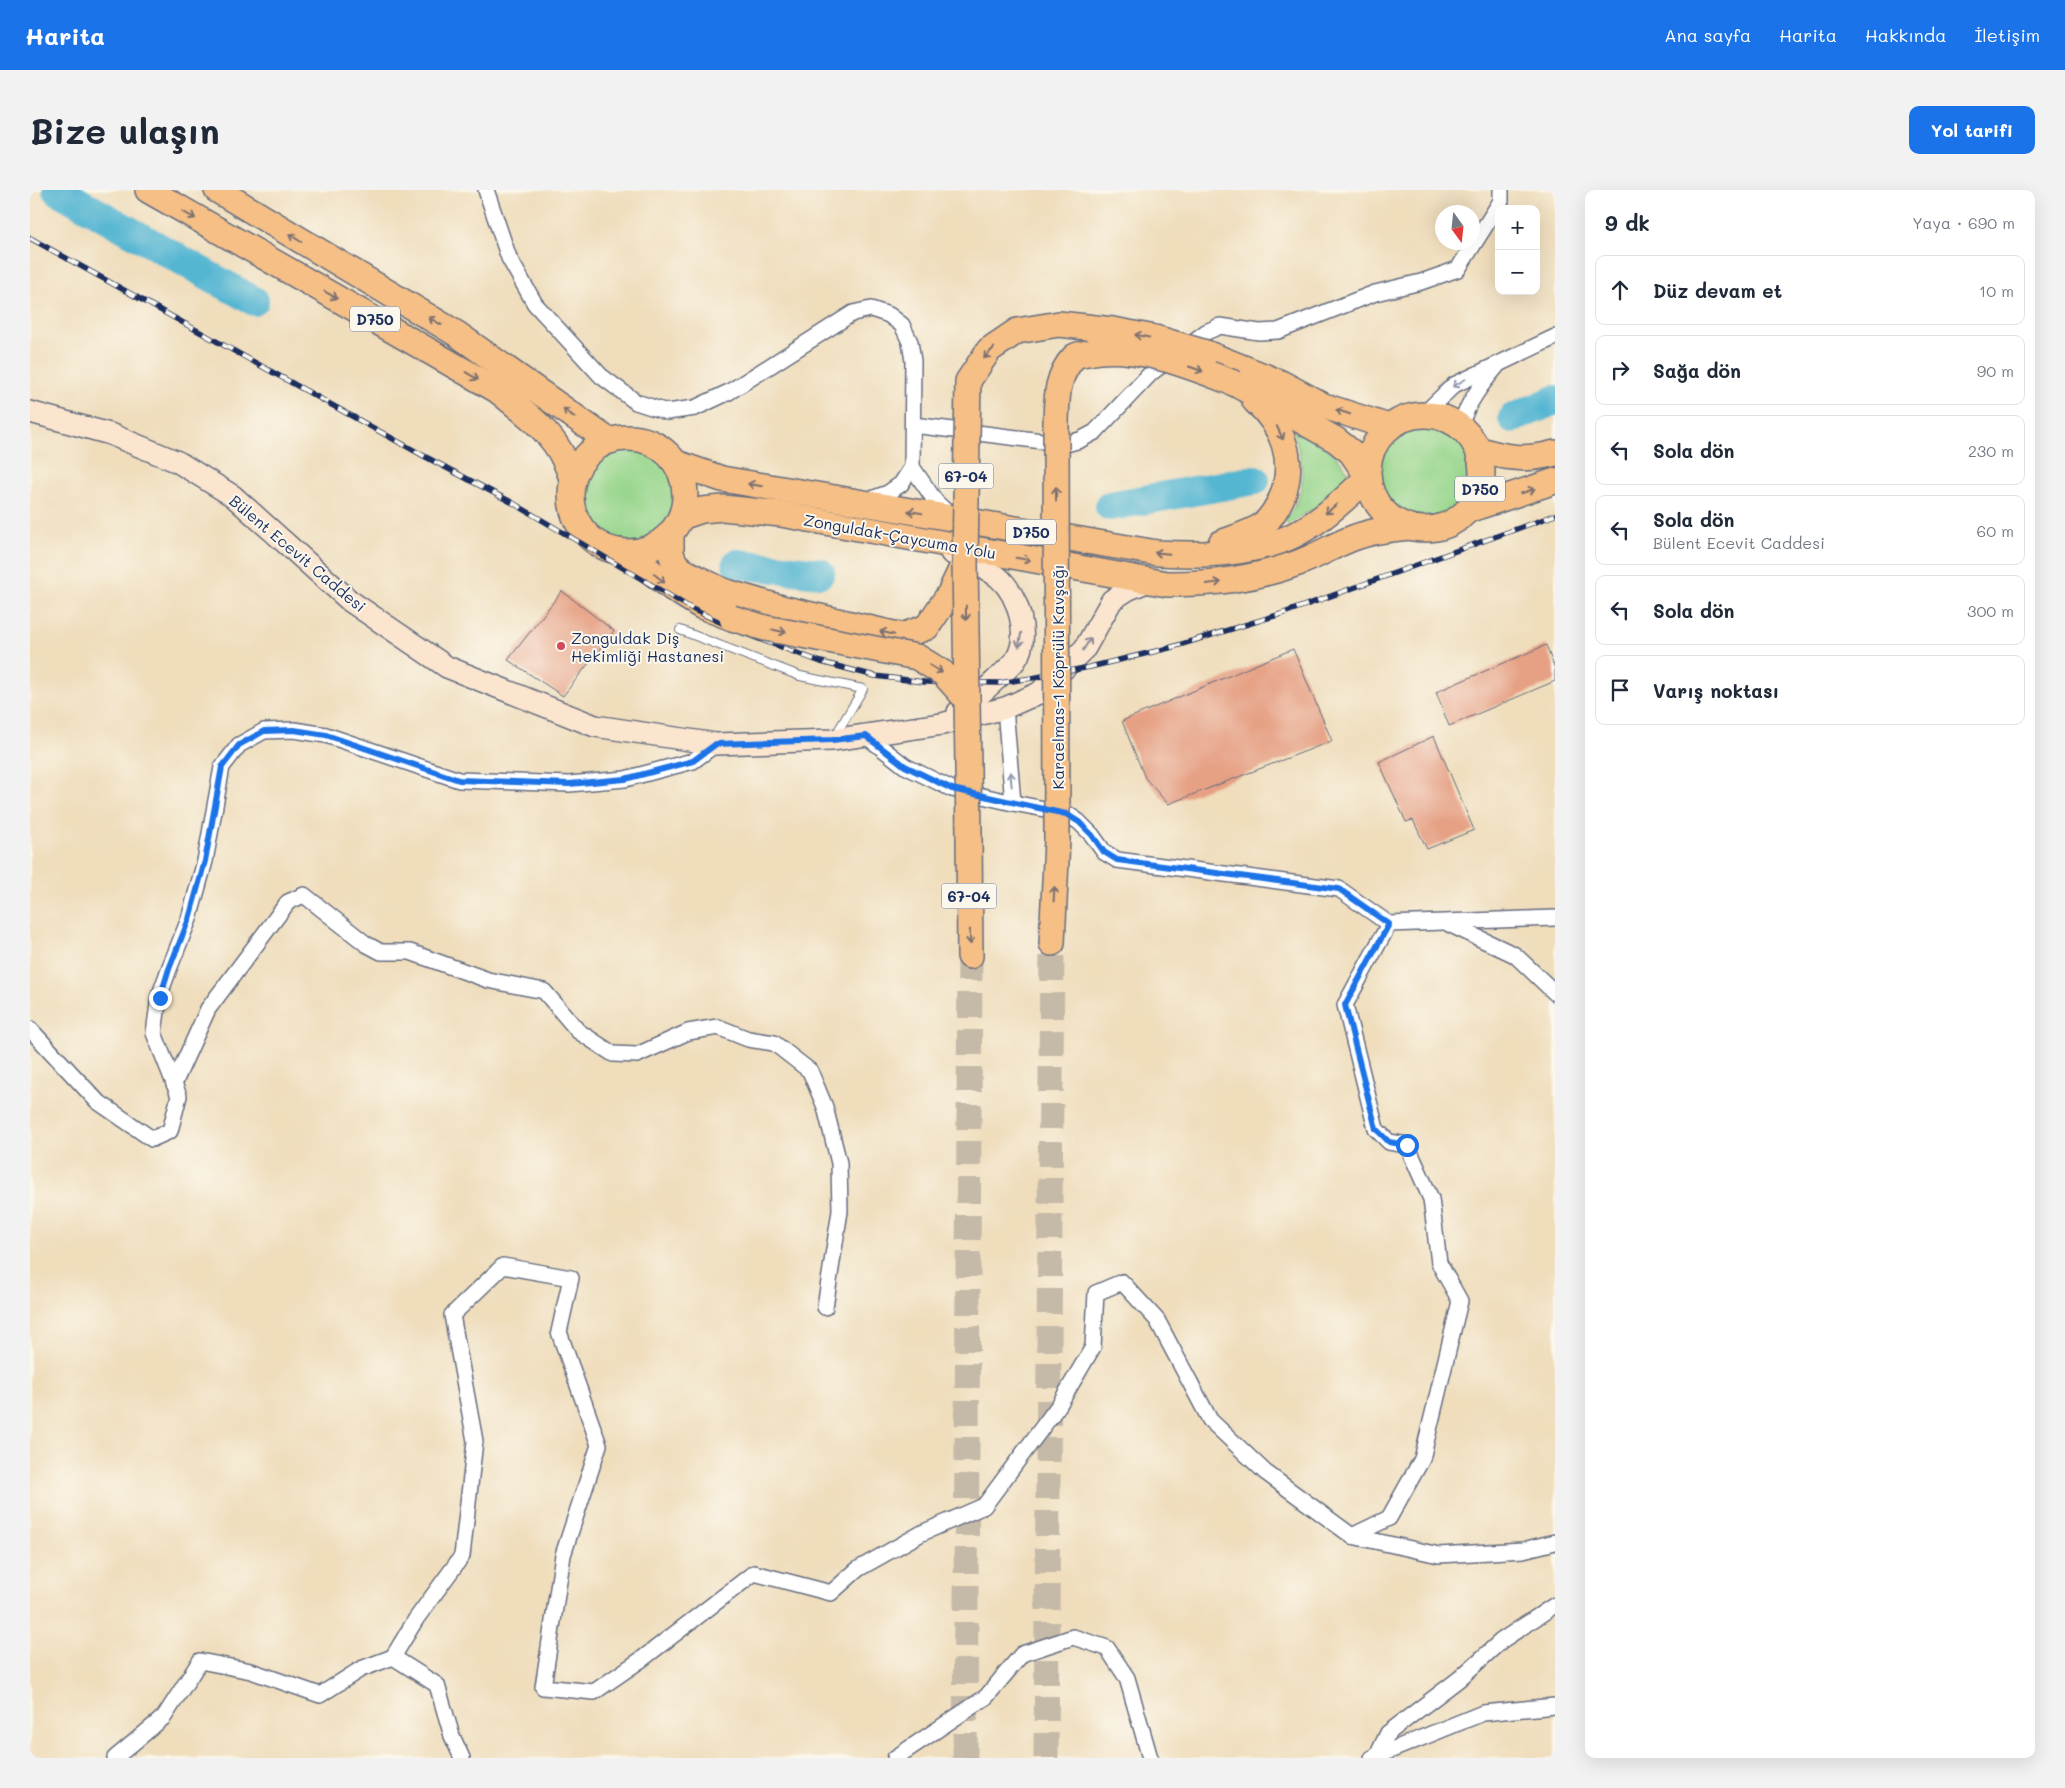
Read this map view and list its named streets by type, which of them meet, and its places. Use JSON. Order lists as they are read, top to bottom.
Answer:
{
  "streets": {
    "highway": [
      "D750",
      "67-04",
      "Zonguldak-Çaycuma Yolu",
      "Karaelmas-1 Köprülü Kavşağı"
    ],
    "main road": ["Bülent Ecevit Caddesi"]
  },
  "crossings": [
    ["D750", "67-04"],
    ["D750", "Zonguldak-Çaycuma Yolu"],
    ["67-04", "Zonguldak-Çaycuma Yolu"],
    ["Zonguldak-Çaycuma Yolu", "Bülent Ecevit Caddesi"]
  ],
  "places": ["Zonguldak Diş Hekimliği Hastanesi"],
  "north": "bottom",
  "page": {
    "header": "Harita",
    "nav": [
      "Ana sayfa",
      "Harita",
      "Hakkında",
      "İletişim"
    ],
    "buttons": "Yol tarifi",
    "title": "Bize ulaşın",
    "heading": ["9 dk", "Yaya · 690 m"],
    "map_buttons": ["+", "−"],
    "list": [
      ["Düz devam et", "10 m"],
      ["Sağa dön", "90 m"],
      ["Sola dön", "230 m"],
      ["Sola dön", "Bülent Ecevit Caddesi", "60 m"],
      ["Sola dön", "300 m"],
      "Varış noktası"
    ]
  }
}
